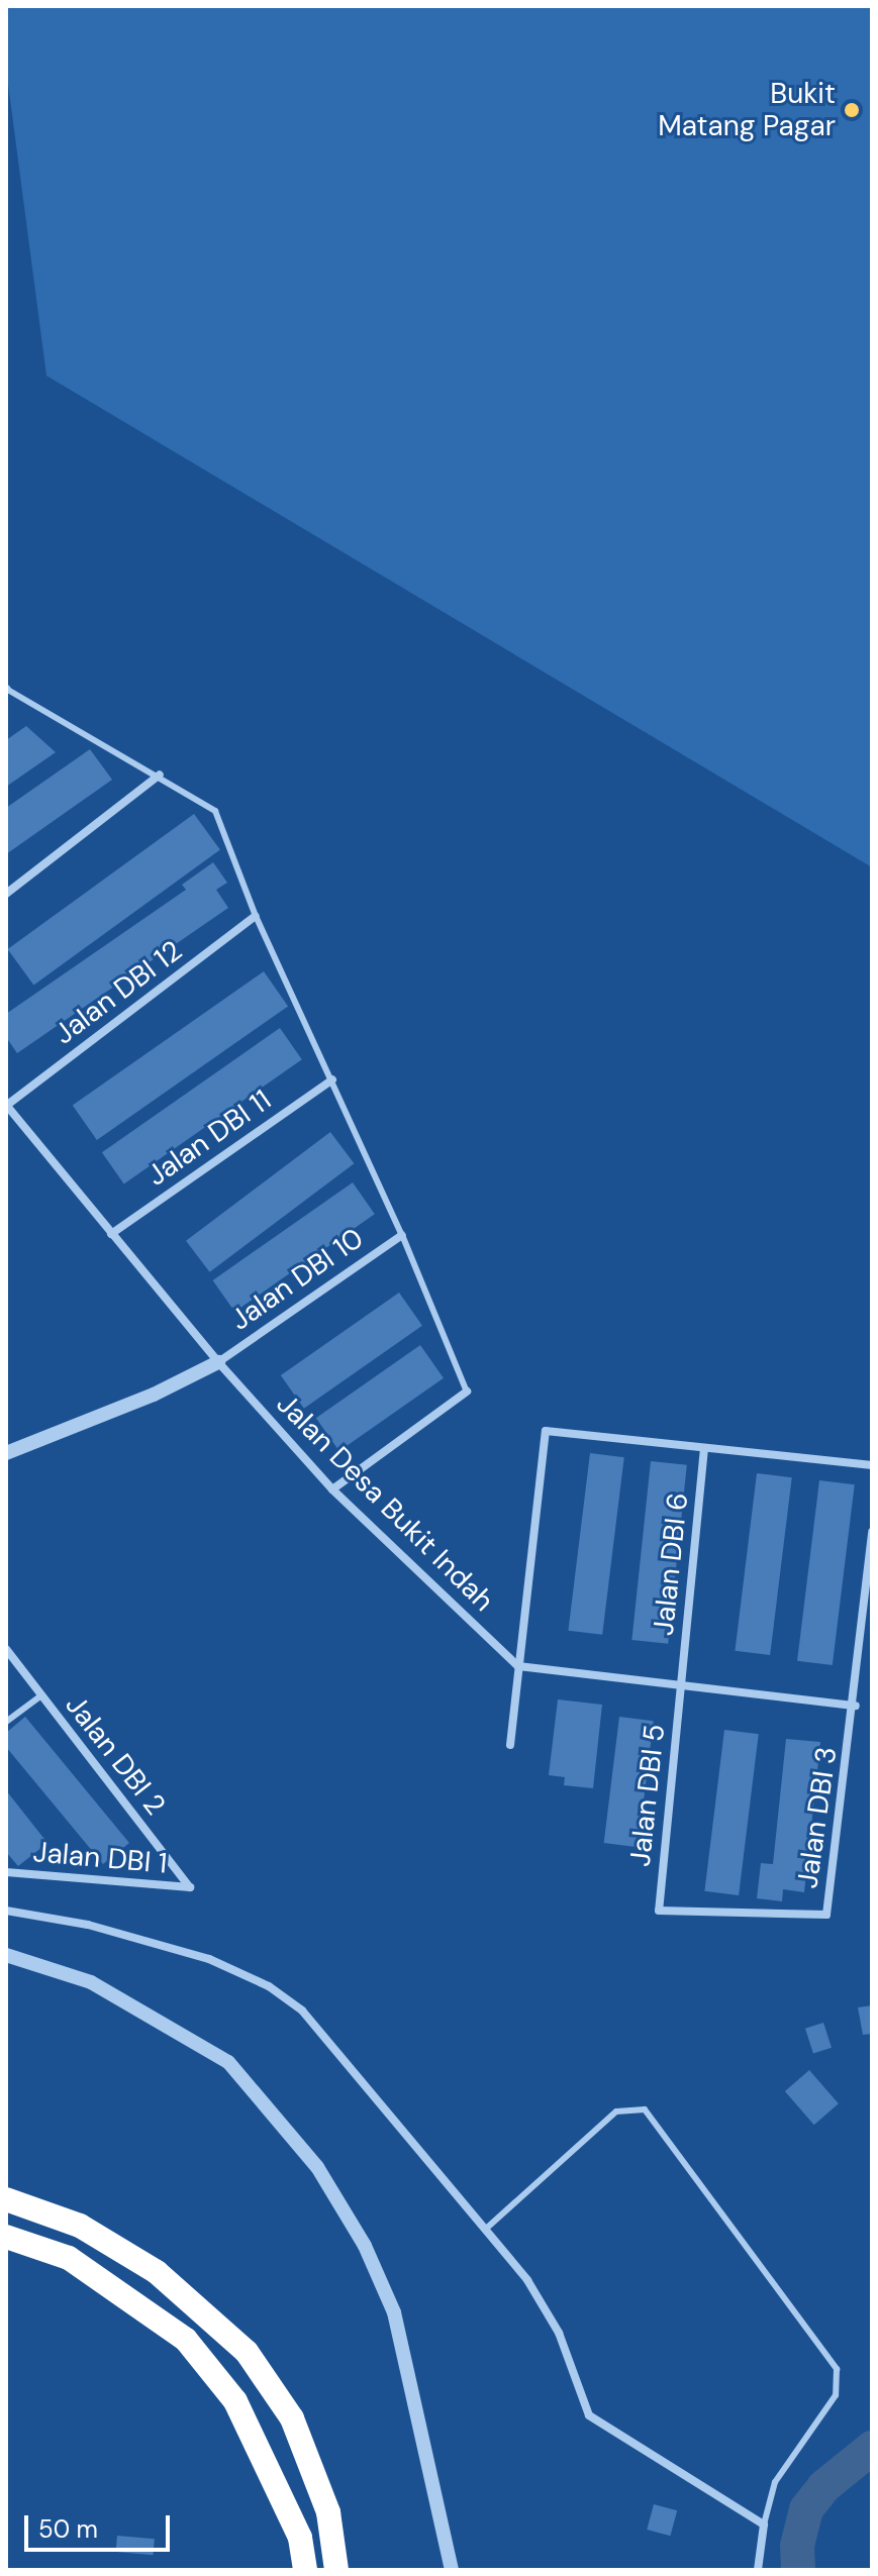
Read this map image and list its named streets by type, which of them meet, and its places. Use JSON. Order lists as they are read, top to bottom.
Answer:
{
  "streets": {
    "street": [
      "Jalan DBI 12",
      "Jalan DBI 11",
      "Jalan DBI 10",
      "Jalan Desa Bukit Indah",
      "Jalan DBI 6",
      "Jalan DBI 2",
      "Jalan DBI 5",
      "Jalan DBI 3",
      "Jalan DBI 1"
    ]
  },
  "crossings": [
    ["Jalan DBI 12", "Jalan Desa Bukit Indah"],
    ["Jalan DBI 11", "Jalan Desa Bukit Indah"],
    ["Jalan DBI 10", "Jalan Desa Bukit Indah"],
    ["Jalan DBI 6", "Jalan DBI 5"],
    ["Jalan DBI 2", "Jalan DBI 1"],
    ["Jalan DBI 5", "Jalan DBI 3"]
  ],
  "places": ["Bukit Matang Pagar"],
  "scale_bar": "50 m"
}
